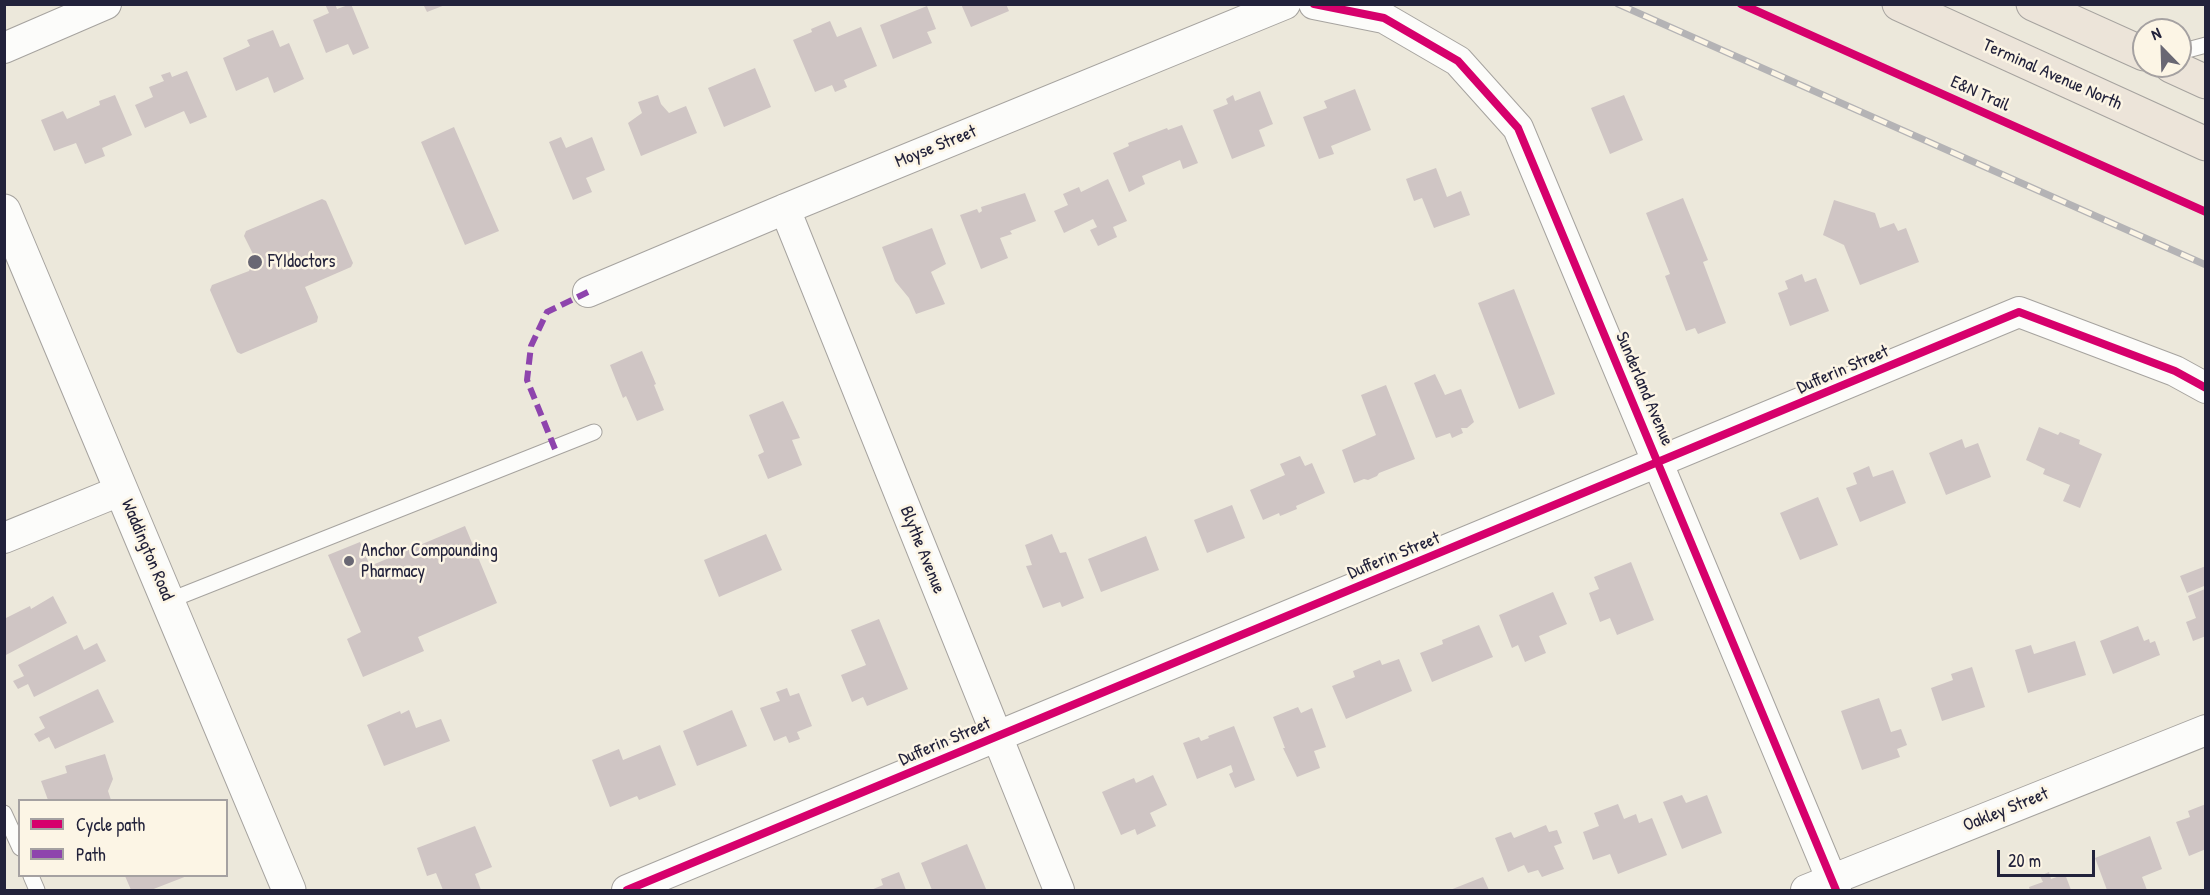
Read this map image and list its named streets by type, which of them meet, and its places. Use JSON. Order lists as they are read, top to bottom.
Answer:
{
  "streets": {
    "main road": ["Terminal Avenue North"],
    "street": [
      "Moyse Street",
      "Dufferin Street",
      "Sunderland Avenue",
      "Waddington Road",
      "Blythe Avenue",
      "Oakley Street"
    ],
    "cycle path": ["E&N Trail"]
  },
  "crossings": [
    ["Moyse Street", "Blythe Avenue"],
    ["Dufferin Street", "Sunderland Avenue"],
    ["Dufferin Street", "Blythe Avenue"],
    ["Sunderland Avenue", "Oakley Street"]
  ],
  "places": ["FYIdoctors", "Anchor Compounding Pharmacy"],
  "legend": ["Cycle path", "Path"],
  "scale_bar": "20 m",
  "north": "top left"
}
